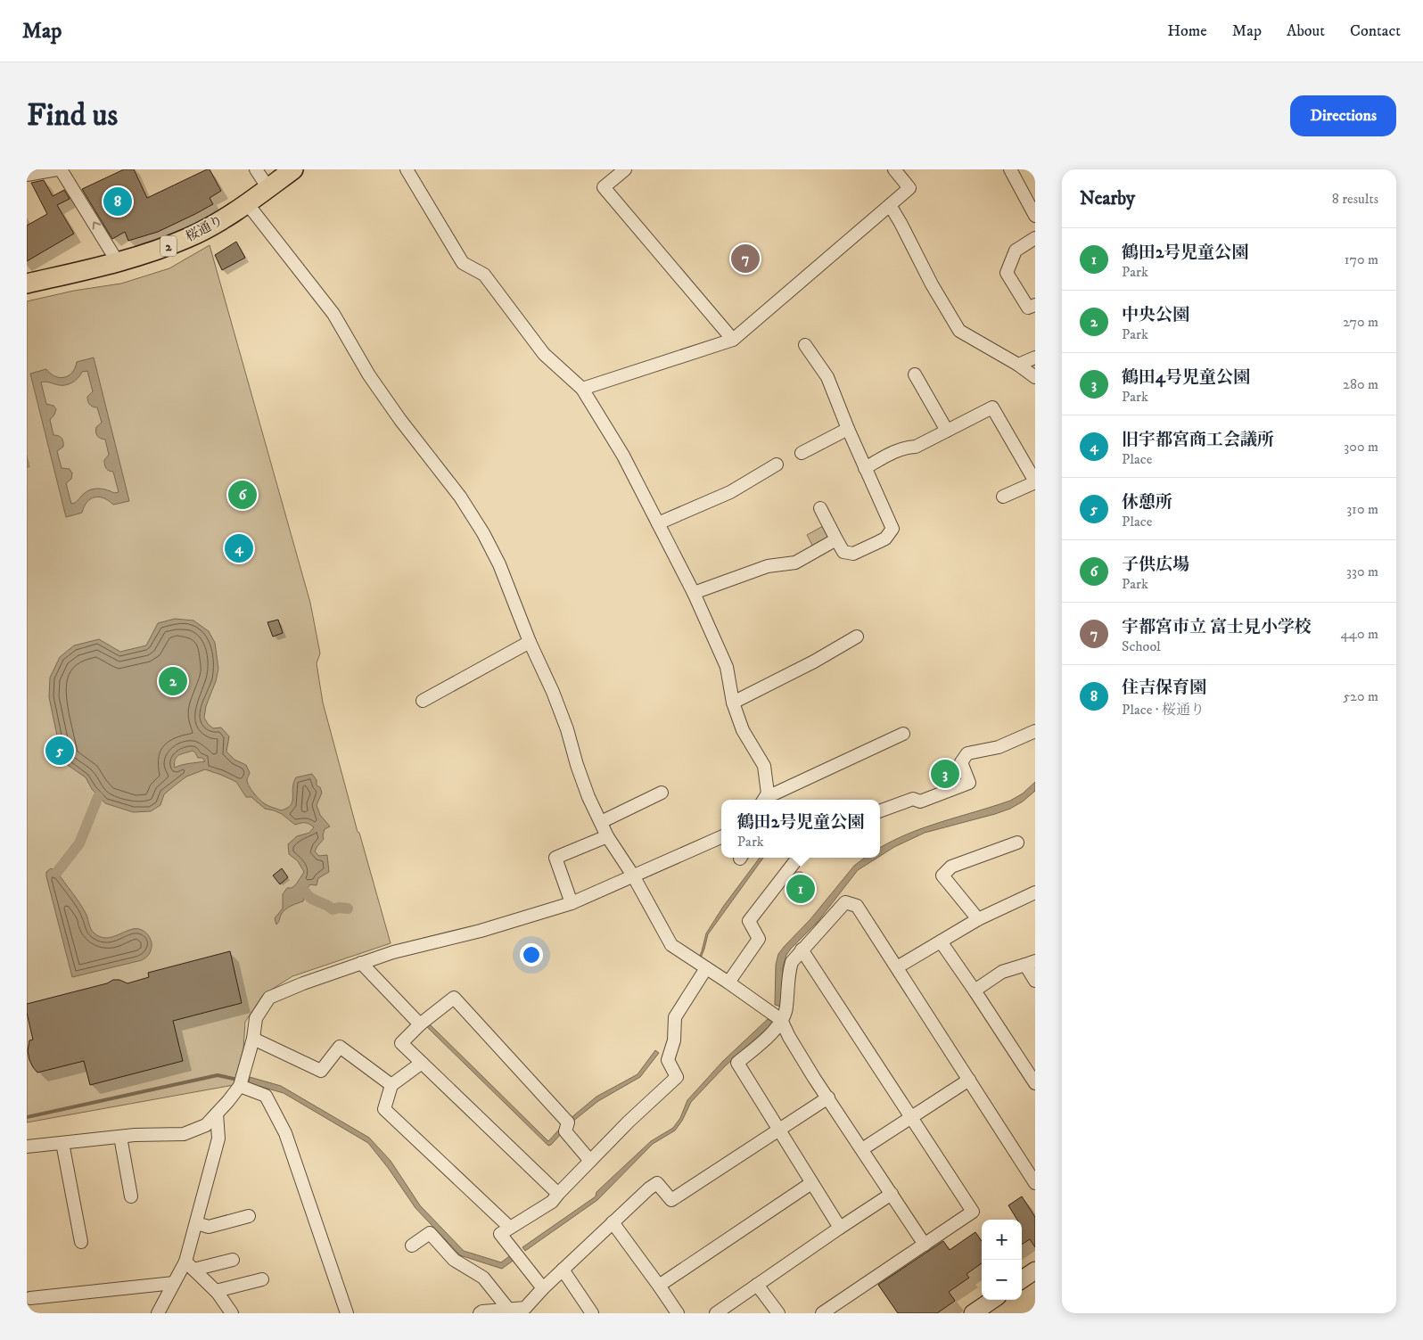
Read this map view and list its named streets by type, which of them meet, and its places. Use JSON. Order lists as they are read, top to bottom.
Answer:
{
  "streets": {
    "main road": ["桜通り", "2"]
  },
  "page": {
    "header": "Map",
    "nav": [
      "Home",
      "Map",
      "About",
      "Contact"
    ],
    "buttons": "Directions",
    "title": "Find us",
    "heading": ["Nearby", "8 results"],
    "pins": [
      "8",
      "7",
      "6",
      "4",
      "2",
      "5",
      "3",
      "1"
    ],
    "list": [
      {
        "mark": "1",
        "name": "鶴田2号児童公園",
        "note": "Park",
        "value": "170 m"
      },
      {
        "mark": "2",
        "name": "中央公園",
        "note": "Park",
        "value": "270 m"
      },
      {
        "mark": "3",
        "name": "鶴田4号児童公園",
        "note": "Park",
        "value": "280 m"
      },
      {
        "mark": "4",
        "name": "旧宇都宮商工会議所",
        "note": "Place",
        "value": "300 m"
      },
      {
        "mark": "5",
        "name": "休憩所",
        "note": "Place",
        "value": "310 m"
      },
      {
        "mark": "6",
        "name": "子供広場",
        "note": "Park",
        "value": "330 m"
      },
      {
        "mark": "7",
        "name": "宇都宮市立 富士見小学校",
        "note": "School",
        "value": "440 m"
      },
      {
        "mark": "8",
        "name": "住吉保育園",
        "note": "Place · 桜通り",
        "value": "520 m"
      }
    ],
    "popup": ["鶴田2号児童公園", "Park"],
    "map_buttons": ["+", "−"]
  }
}
